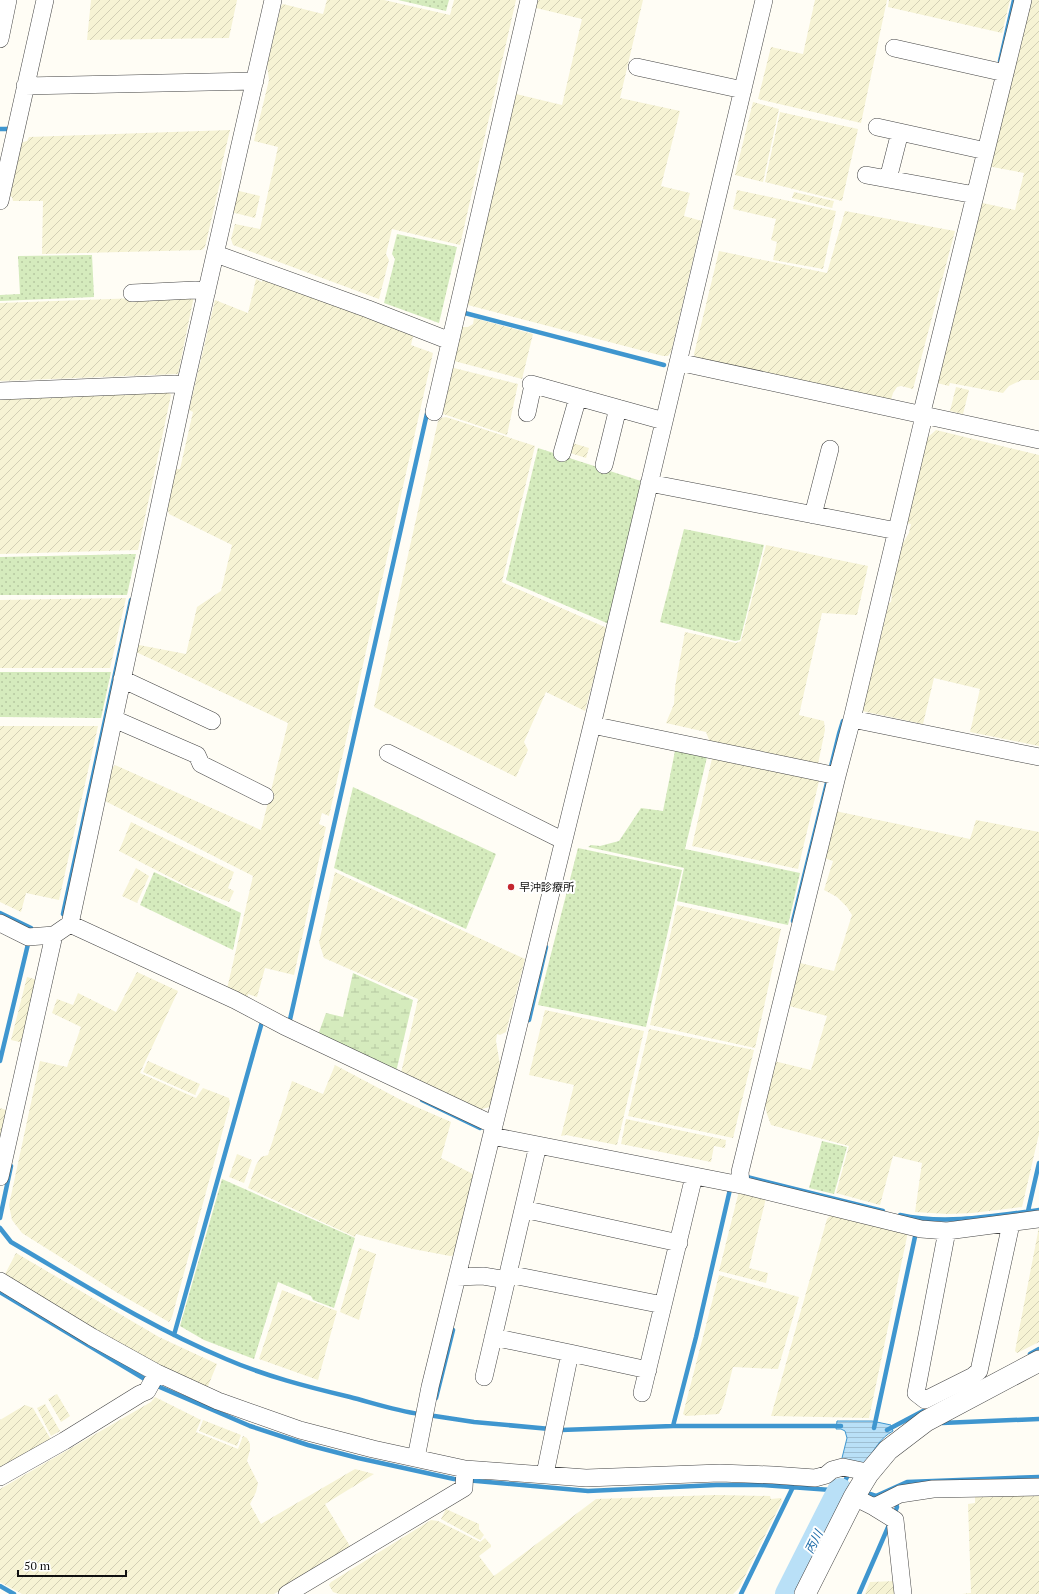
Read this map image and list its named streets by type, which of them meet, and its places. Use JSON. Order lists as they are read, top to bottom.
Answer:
{
  "water": ["丙川"],
  "places": ["早沖診療所"],
  "scale_bar": "50 m"
}
